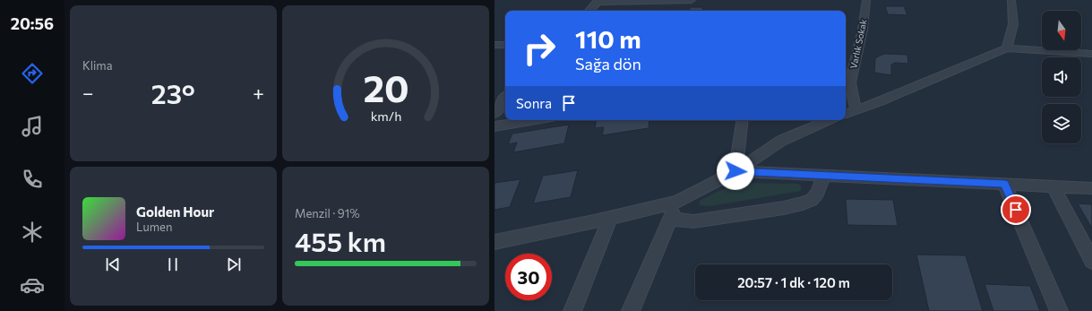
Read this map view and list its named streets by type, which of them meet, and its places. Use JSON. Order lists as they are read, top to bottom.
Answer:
{
  "streets": {
    "street": ["Varlık Sokak"]
  },
  "north": "bottom",
  "page": {
    "tabs": "20:56",
    "tile": [
      "Klima",
      ["Menzil · 91%", "455 km"]
    ],
    "turn": ["110 m", "Sağa dön"],
    "heat": ["−", "23°", "+"],
    "then": "Sonra",
    "song": ["Golden Hour", "Lumen"],
    "limit": "30",
    "trip": "20:57 · 1 dk · 120 m",
    "gauge": ["20", "km/h"]
  }
}
